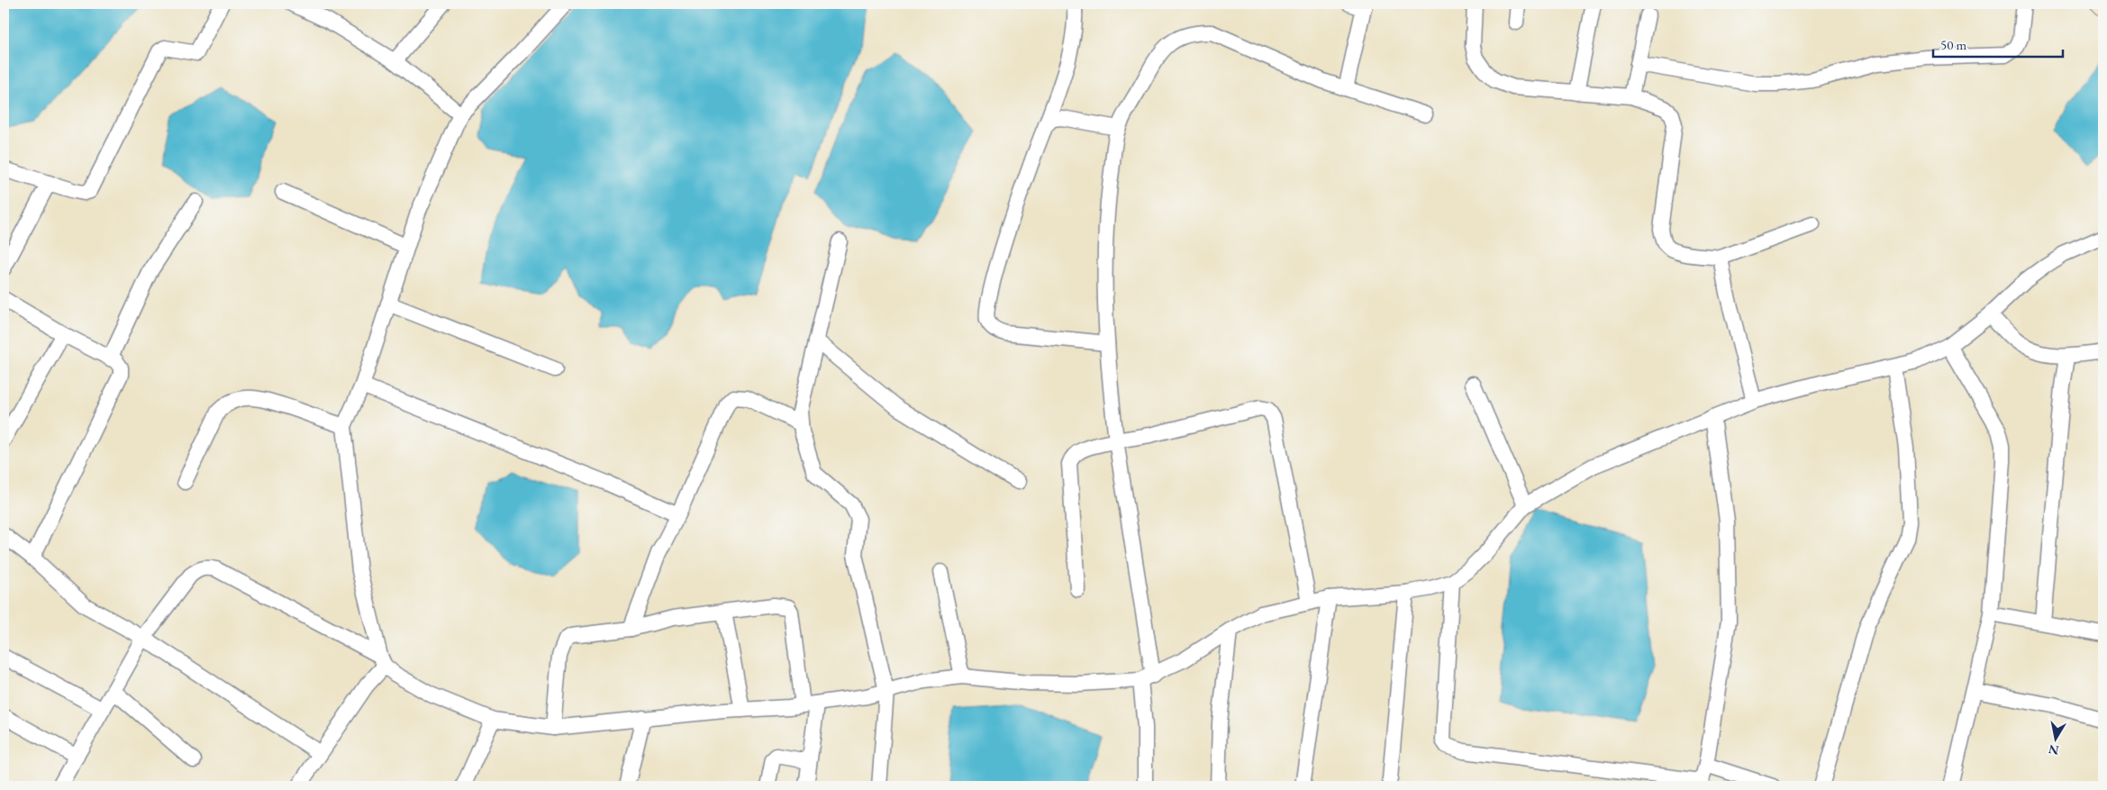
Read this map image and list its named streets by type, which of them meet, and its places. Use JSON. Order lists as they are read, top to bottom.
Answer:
{
  "scale_bar": "50 m",
  "north": "bottom"
}
